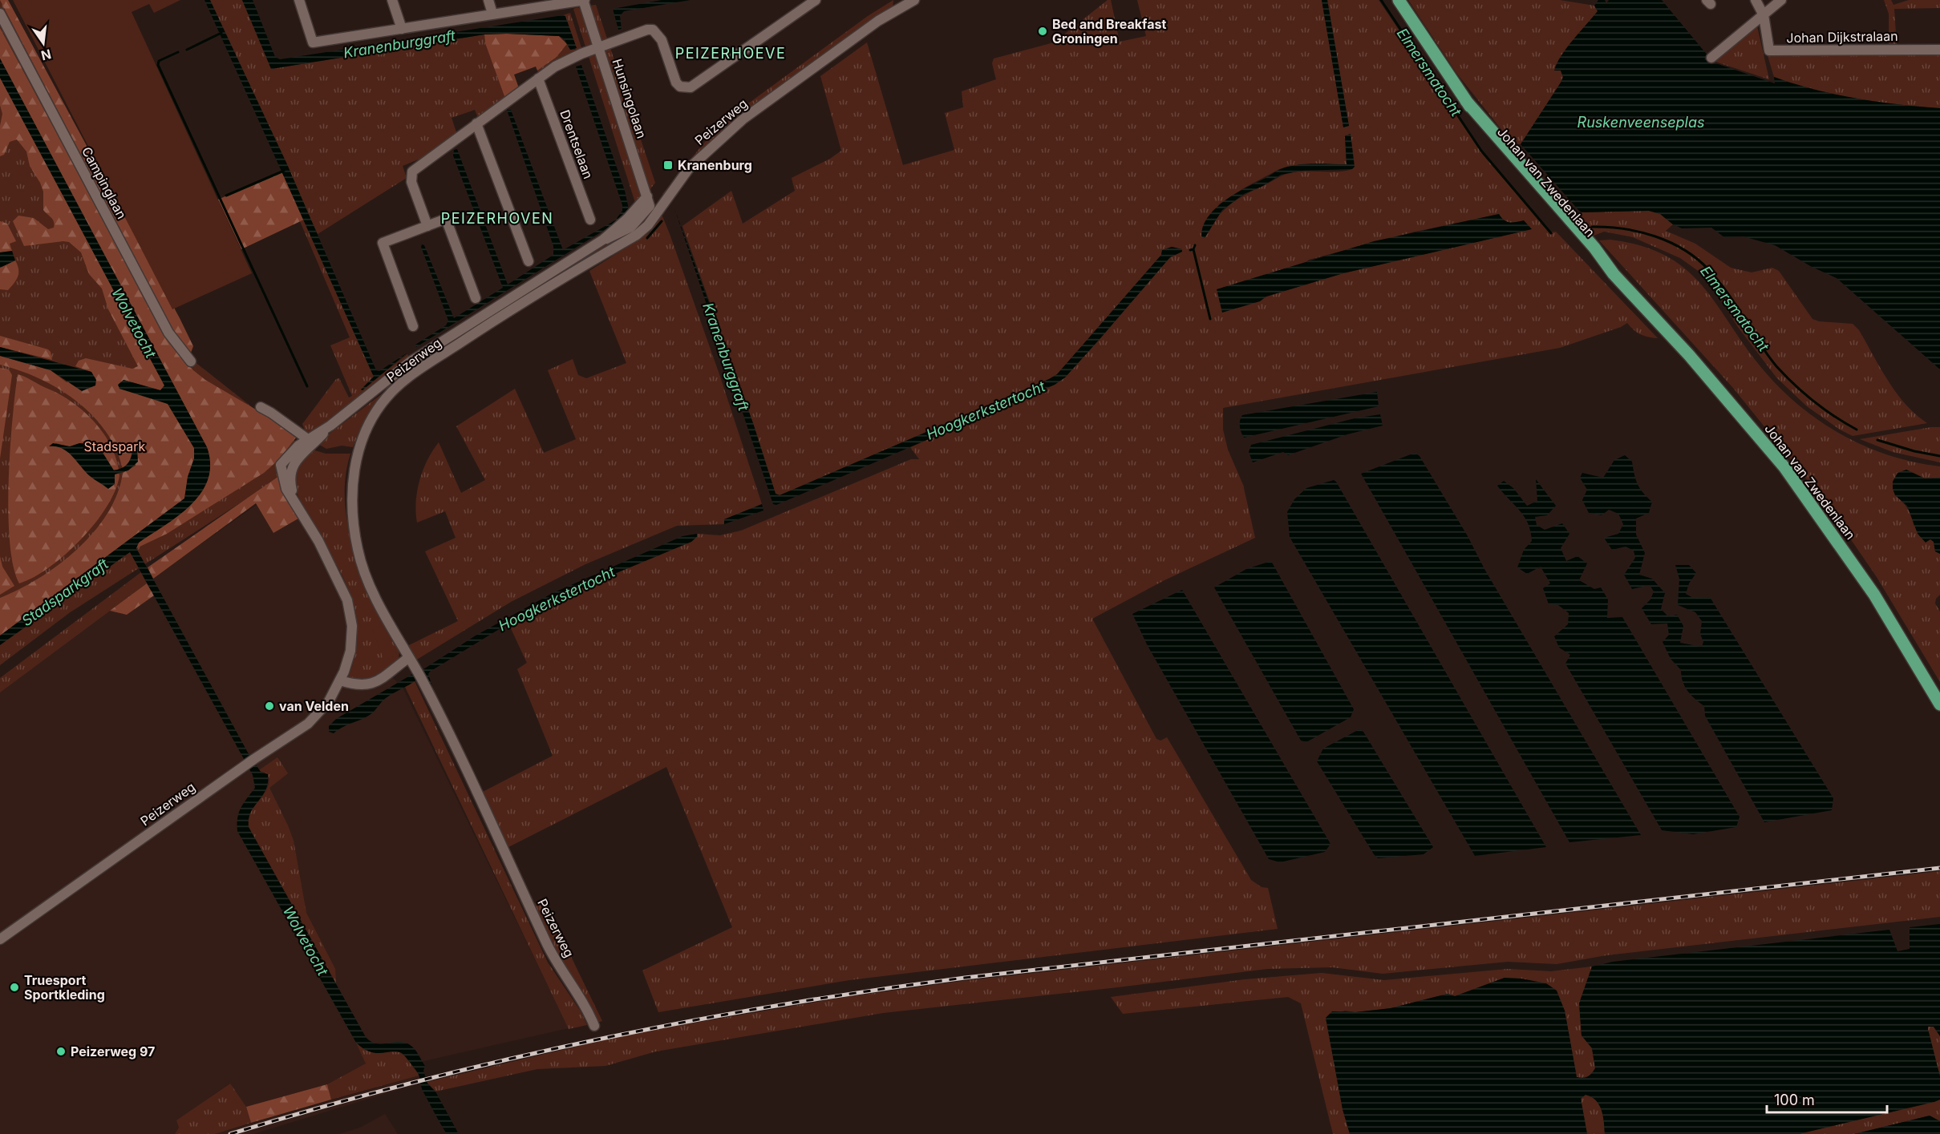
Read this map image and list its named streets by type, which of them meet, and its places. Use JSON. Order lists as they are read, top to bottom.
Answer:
{
  "streets": {
    "main road": ["Johan van Zwedenlaan"],
    "street": [
      "Johan Dijkstralaan",
      "Hunsingolaan",
      "Peizerweg",
      "Drentselaan",
      "Campinglaan"
    ]
  },
  "crossings": [
    ["Hunsingolaan", "Peizerweg"]
  ],
  "districts": ["PEIZERHOEVE", "PEIZERHOVEN"],
  "water": [
    "Kranenburggraft",
    "Elmersmatocht",
    "Ruskenveenseplas",
    "Wolvetocht",
    "Hoogkerkstertocht",
    "Stadsparkgraft"
  ],
  "parks": ["Stadspark"],
  "places": {
    "other": [
      "Bed and Breakfast Groningen",
      "van Velden",
      "Truesport Sportkleding",
      "Peizerweg 97"
    ],
    "transit": ["Kranenburg"]
  },
  "scale_bar": "100 m",
  "north": "bottom"
}
